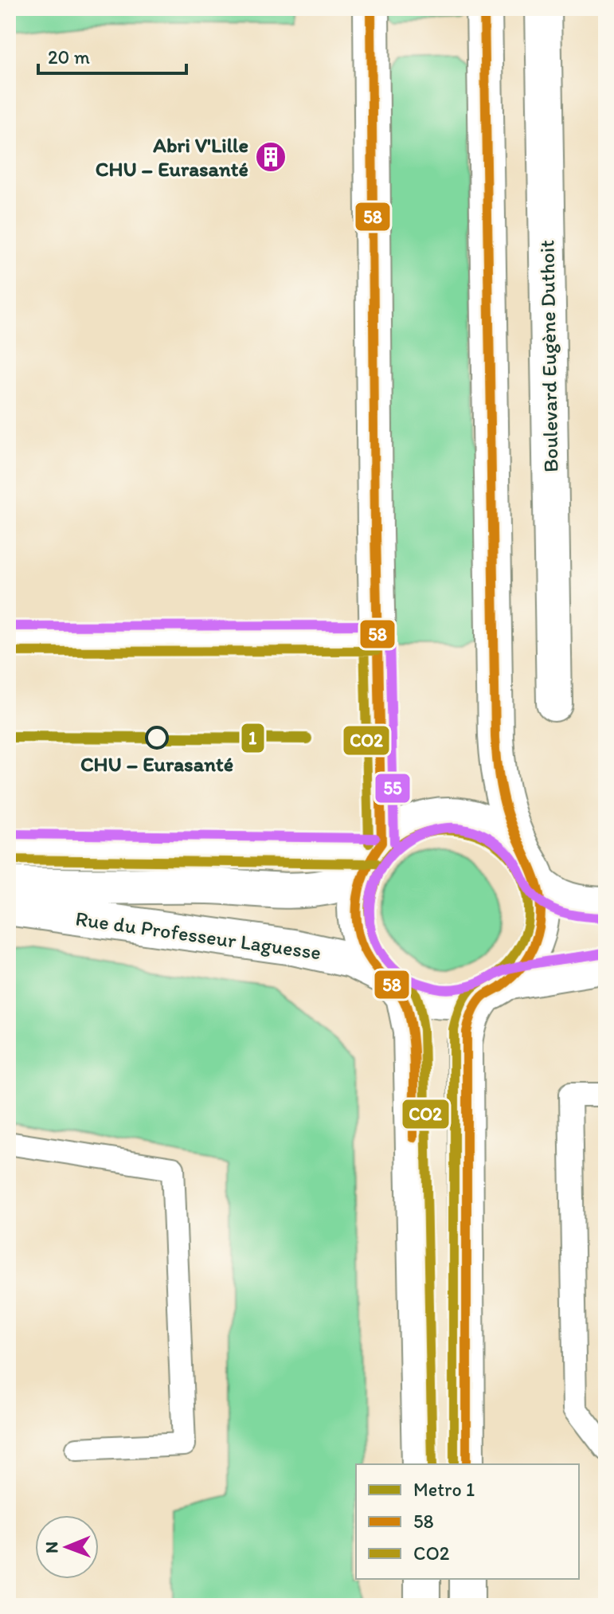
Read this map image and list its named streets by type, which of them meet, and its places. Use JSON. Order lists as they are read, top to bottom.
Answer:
{
  "streets": {
    "street": ["Boulevard Eugène Duthoit", "Rue du Professeur Laguesse"]
  },
  "places": {
    "building": ["Abri V'Lille CHU – Eurasanté"],
    "other": ["CHU – Eurasanté"]
  },
  "lines": [
    "transit line 58",
    "transit line 55",
    "transit line CO2",
    "metro line 1"
  ],
  "legend": ["Metro 1", "58", "CO2"],
  "scale_bar": "20 m",
  "north": "left"
}
